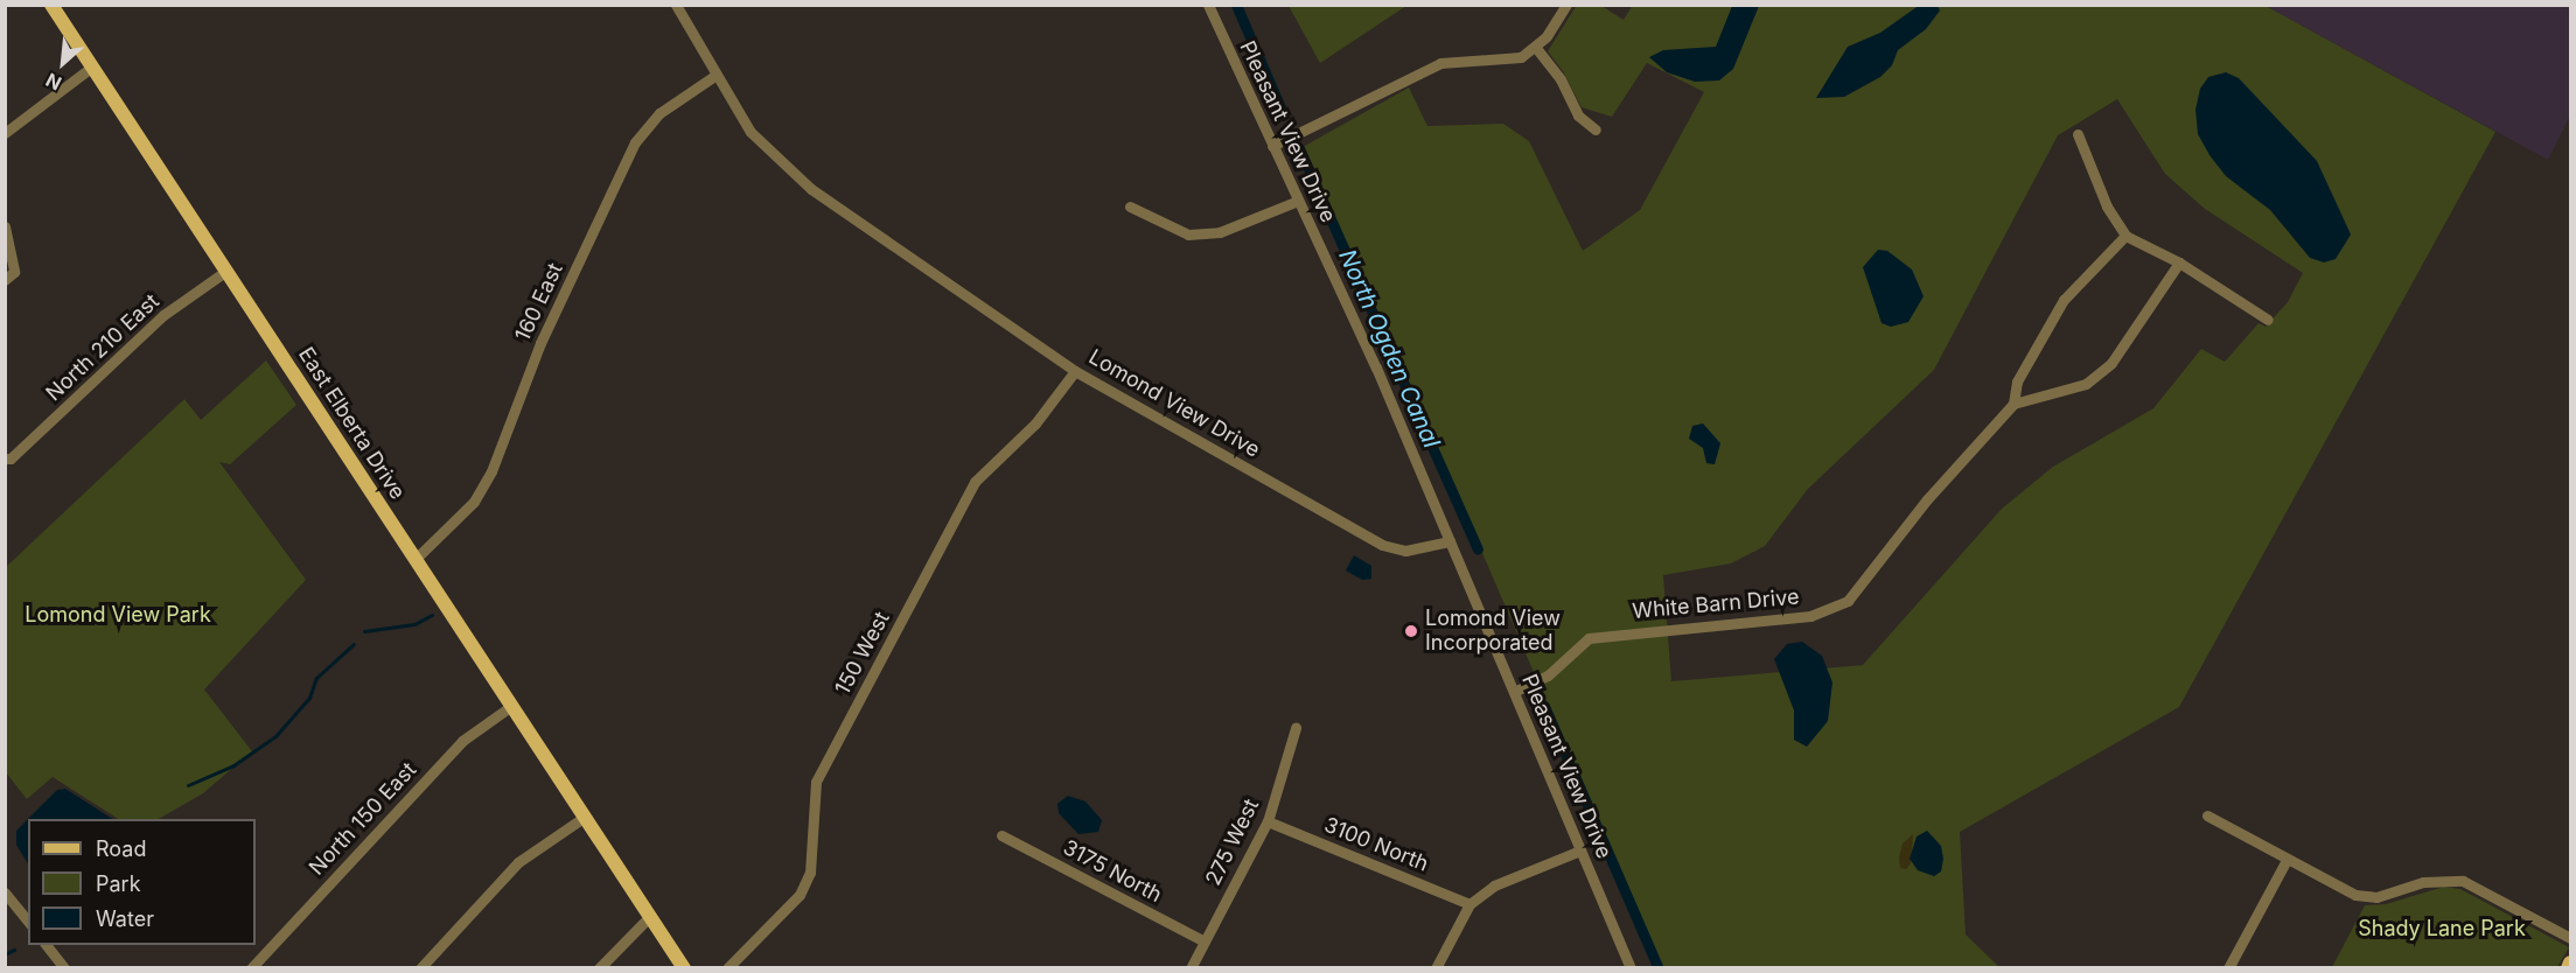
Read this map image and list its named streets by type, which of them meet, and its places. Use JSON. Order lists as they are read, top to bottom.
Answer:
{
  "streets": {
    "main road": ["East Elberta Drive"],
    "street": [
      "Pleasant View Drive",
      "160 East",
      "North 210 East",
      "Lomond View Drive",
      "White Barn Drive",
      "150 West",
      "North 150 East",
      "275 West",
      "3100 North",
      "3175 North"
    ]
  },
  "crossings": [
    ["Pleasant View Drive", "Lomond View Drive"],
    ["Pleasant View Drive", "White Barn Drive"],
    ["160 East", "Lomond View Drive"],
    ["160 East", "East Elberta Drive"],
    ["North 210 East", "East Elberta Drive"],
    ["Lomond View Drive", "150 West"],
    ["East Elberta Drive", "North 150 East"],
    ["275 West", "3100 North"],
    ["275 West", "3175 North"]
  ],
  "water": ["North Ogden Canal"],
  "parks": ["Lomond View Park", "Shady Lane Park"],
  "places": ["Lomond View Incorporated"],
  "legend": ["Road", "Park", "Water"],
  "north": "bottom left"
}
